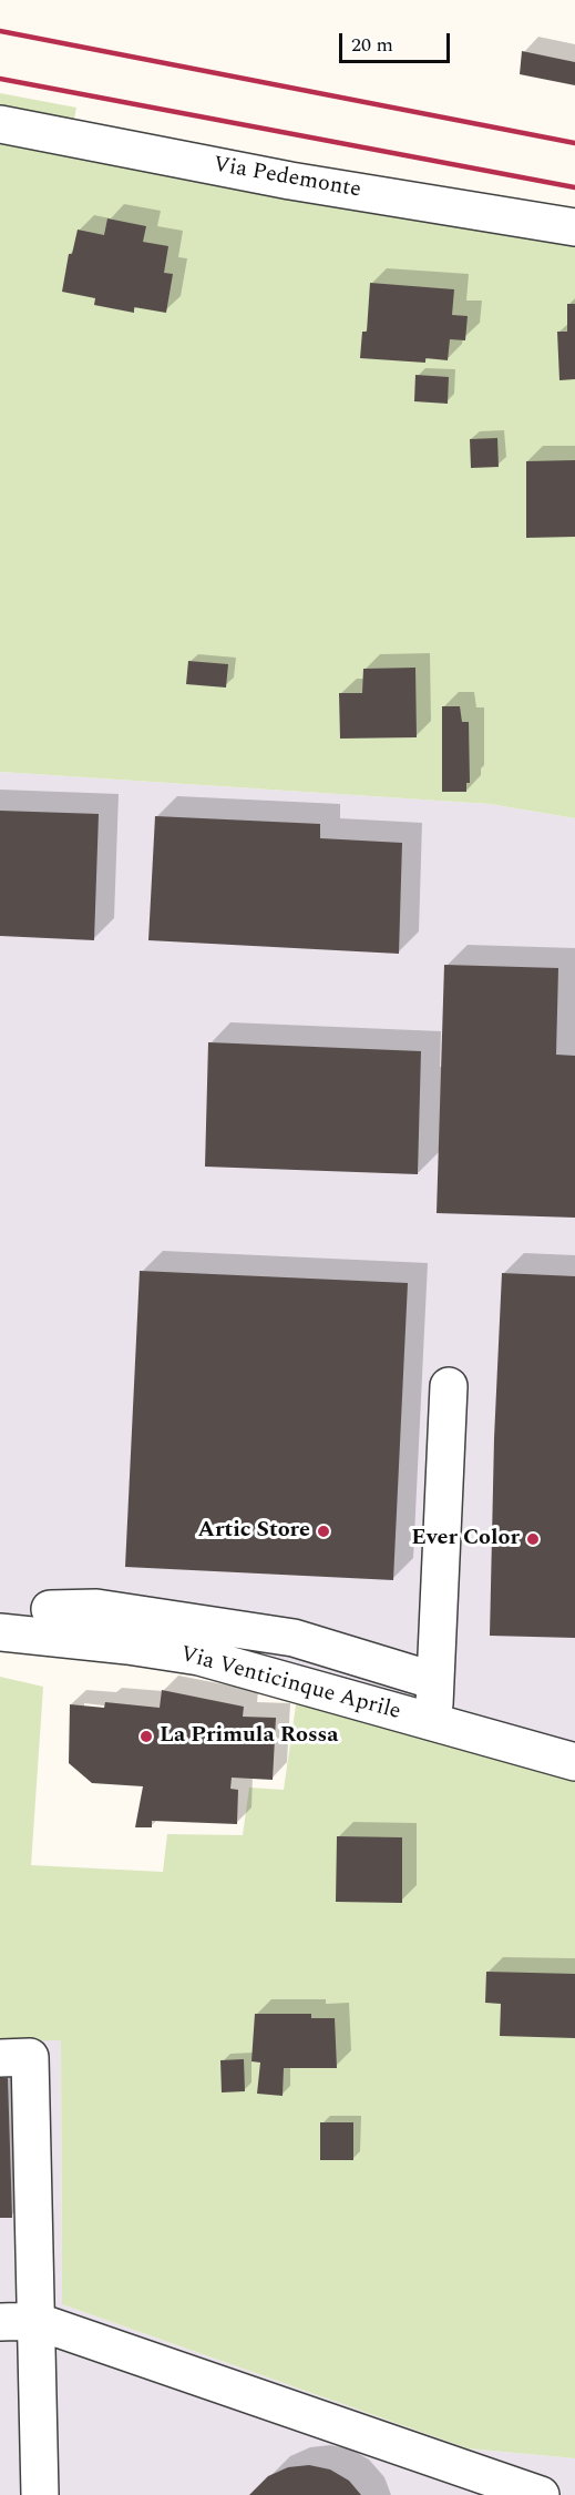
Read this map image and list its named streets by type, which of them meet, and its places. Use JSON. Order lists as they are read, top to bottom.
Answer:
{
  "streets": {
    "street": ["Via Pedemonte", "Via Venticinque Aprile"]
  },
  "places": ["Artic Store", "Ever Color", "La Primula Rossa"],
  "scale_bar": "20 m"
}
